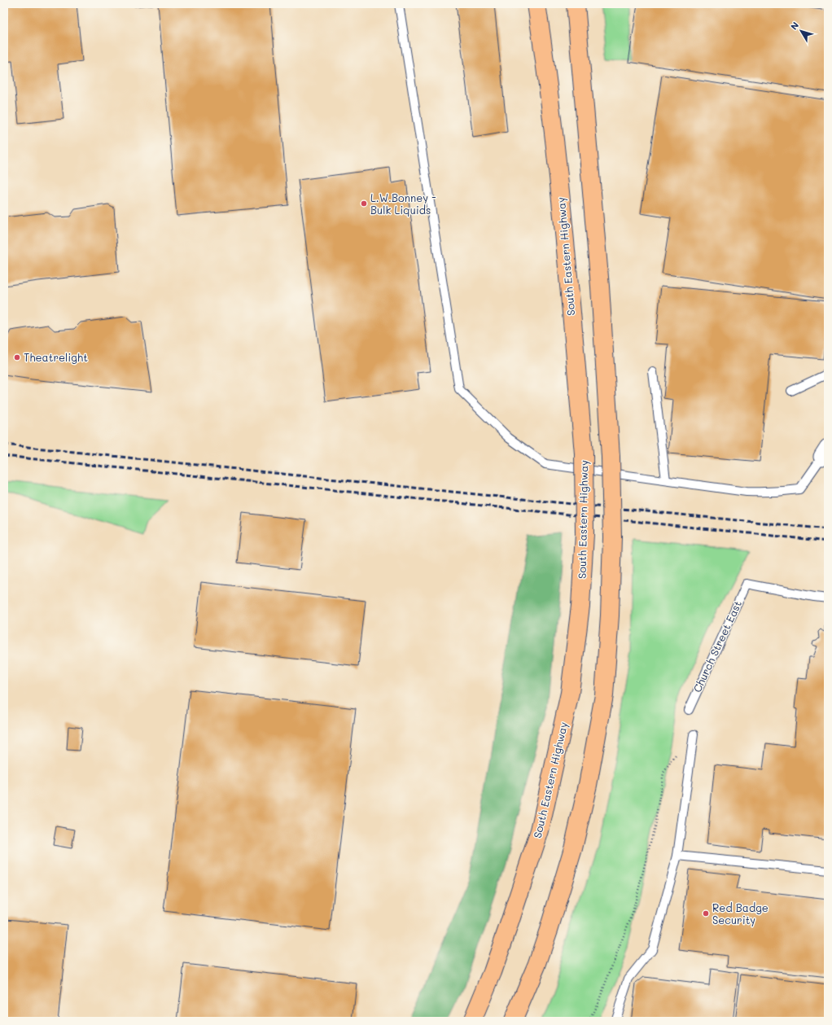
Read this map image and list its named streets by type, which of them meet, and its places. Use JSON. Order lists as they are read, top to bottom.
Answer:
{
  "streets": {
    "main road": ["South Eastern Highway"],
    "lane": ["Church Street East"]
  },
  "places": ["L.W.Bonney - Bulk Liquids", "Theatrelight", "Red Badge Security"],
  "north": "top left"
}
